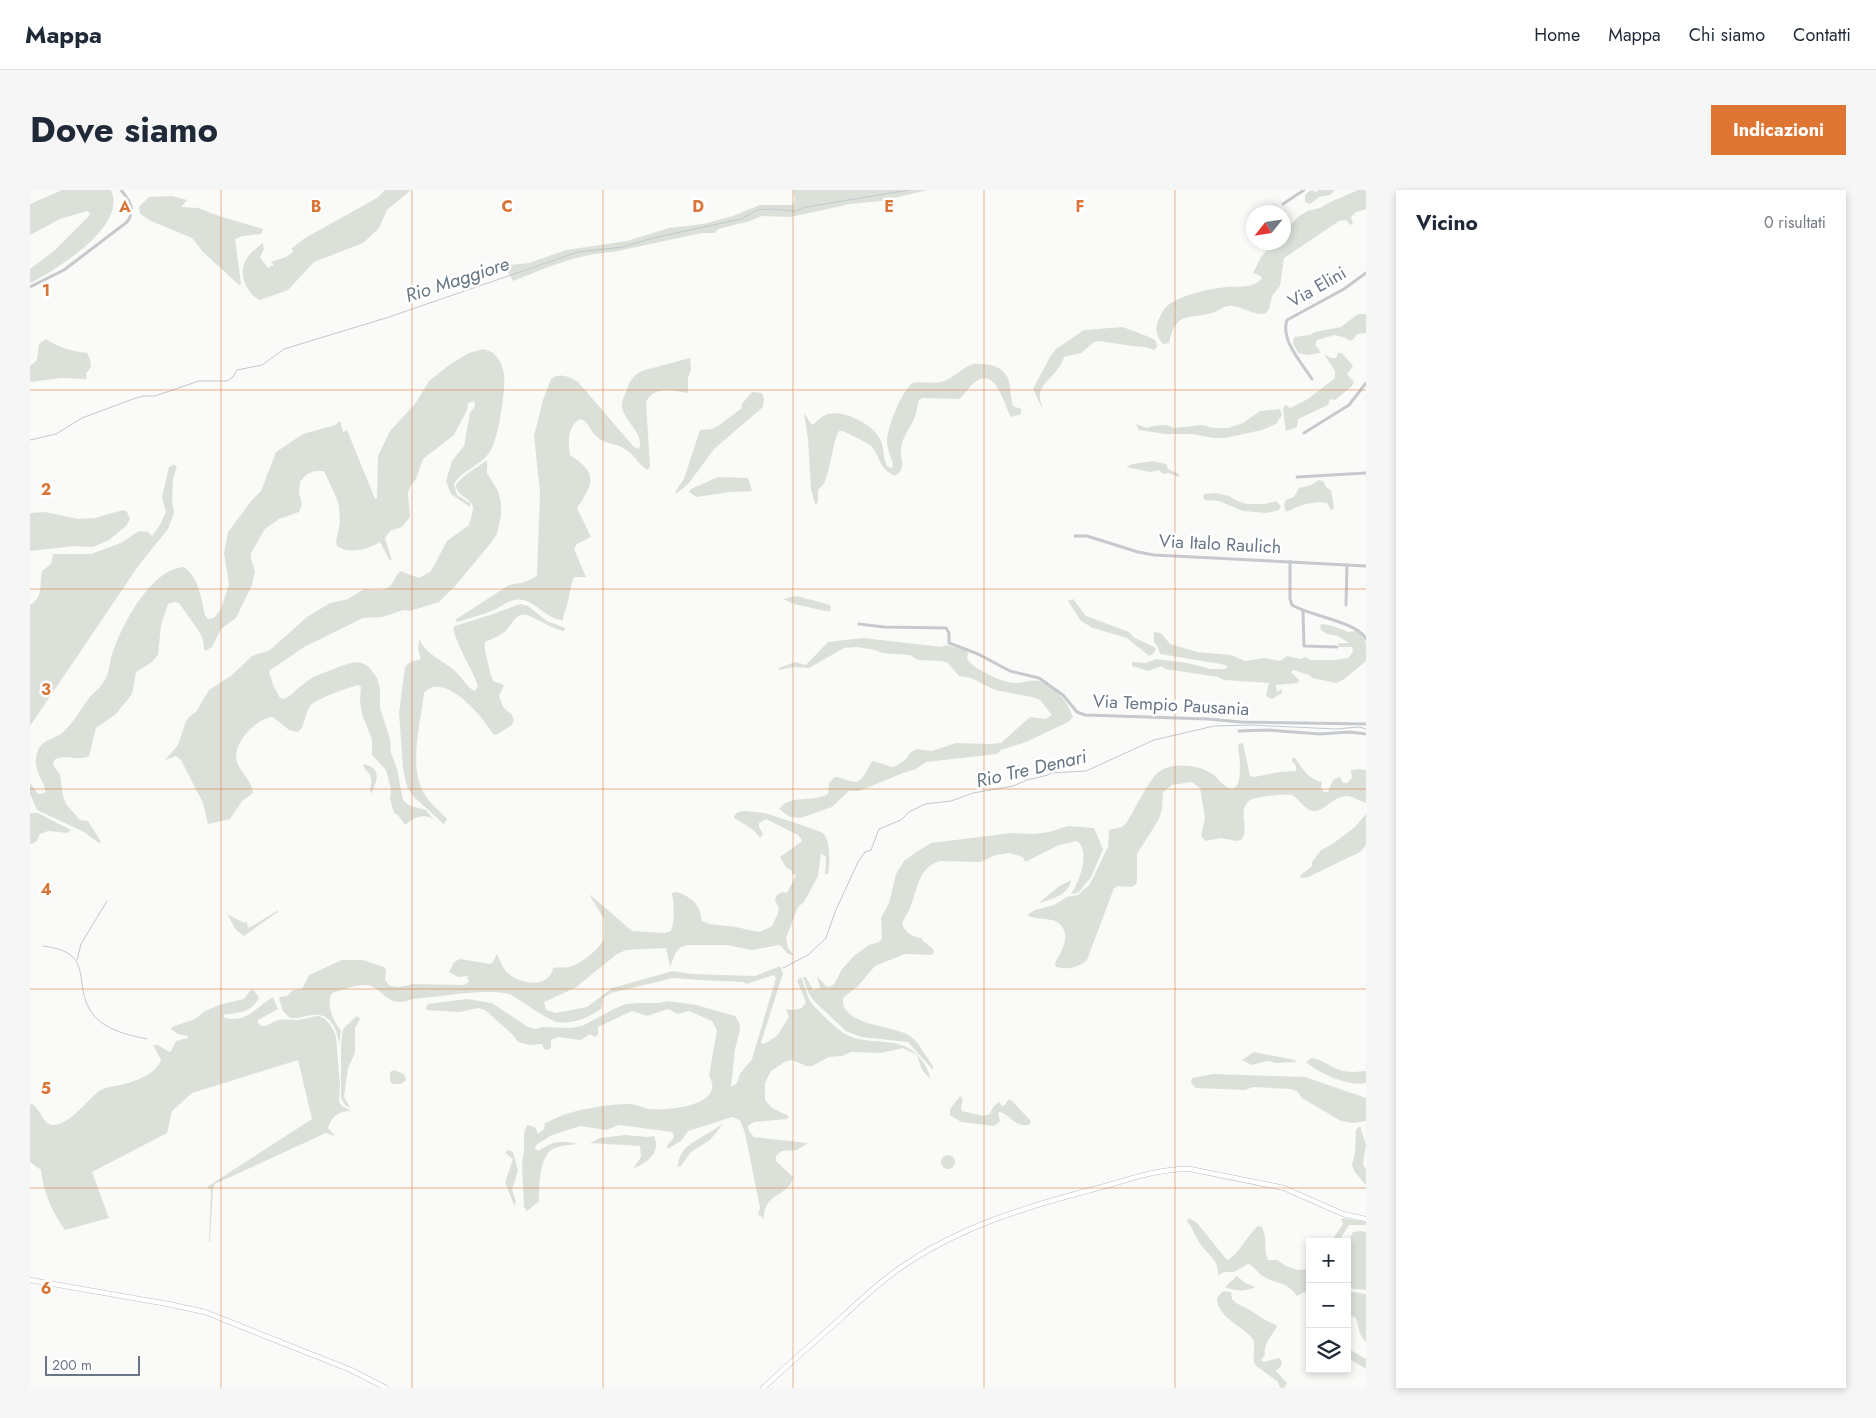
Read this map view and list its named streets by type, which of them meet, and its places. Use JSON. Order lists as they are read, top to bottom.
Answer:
{
  "streets": {
    "street": ["Via Elini", "Via Italo Raulich", "Via Tempio Pausania"]
  },
  "water": ["Rio Maggiore", "Rio Tre Denari"],
  "scale_bar": "200 m",
  "north": "bottom left",
  "page": {
    "header": "Mappa",
    "nav": [
      "Home",
      "Mappa",
      "Chi siamo",
      "Contatti"
    ],
    "title": "Dove siamo",
    "buttons": "Indicazioni",
    "heading": ["Vicino", "0 risultati"],
    "map_buttons": ["+", "−"],
    "scale": "200 m"
  },
  "grid": {
    "columns": [
      "A",
      "B",
      "C",
      "D",
      "E",
      "F"
    ],
    "rows": [
      "1",
      "2",
      "3",
      "4",
      "5",
      "6"
    ]
  }
}
